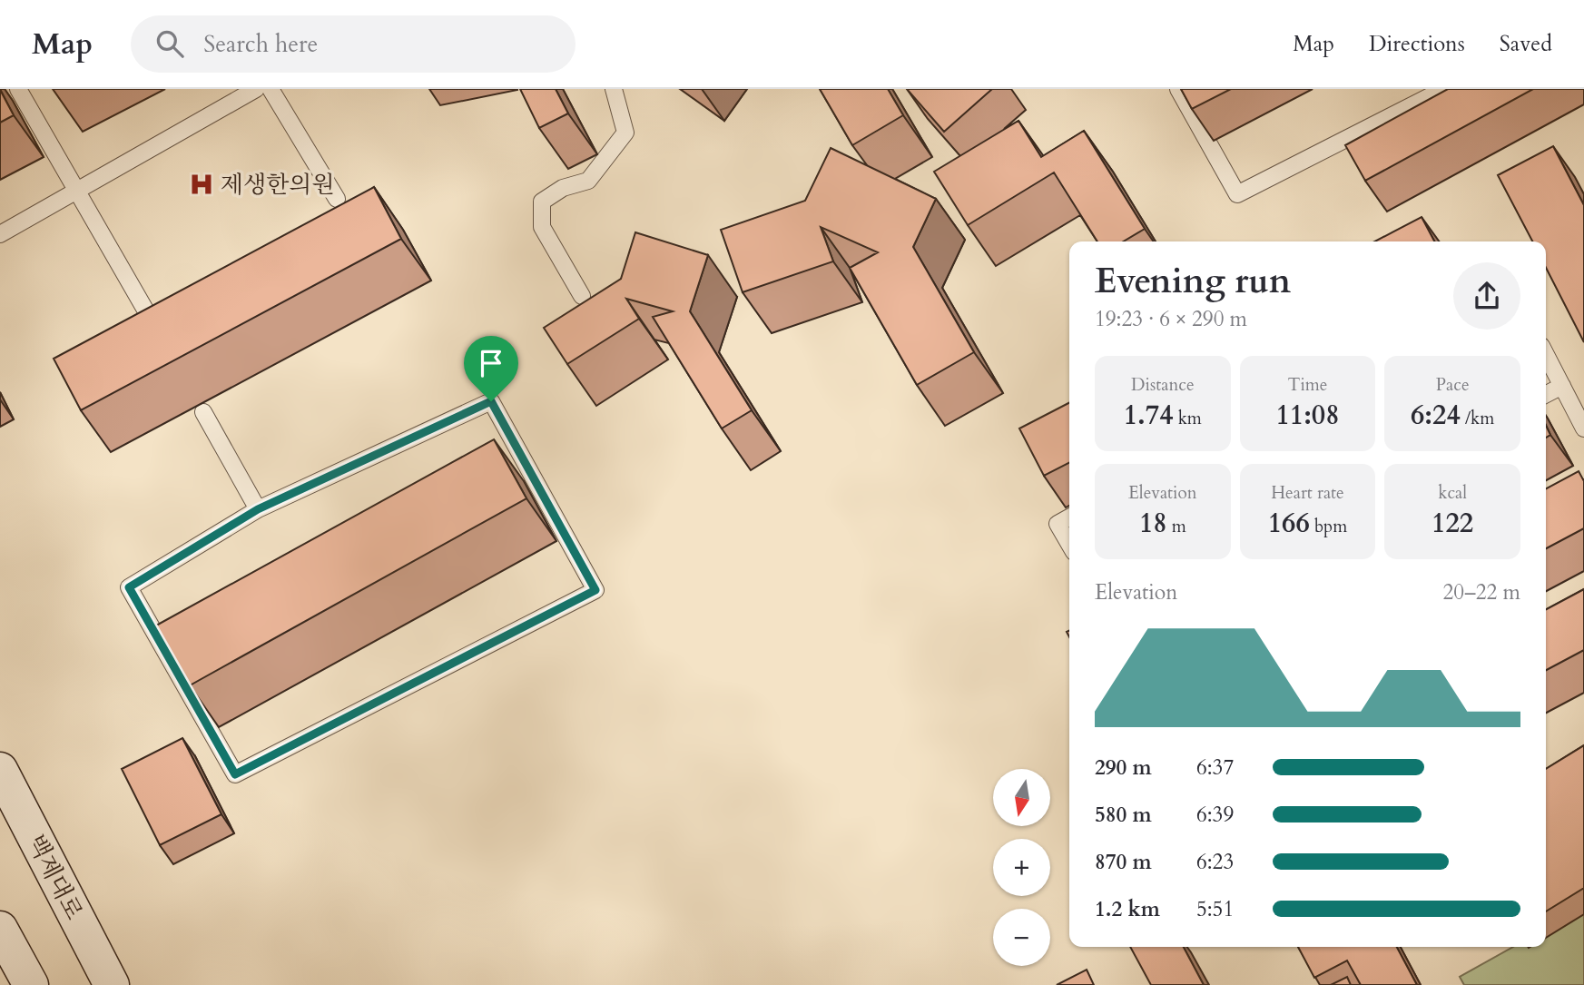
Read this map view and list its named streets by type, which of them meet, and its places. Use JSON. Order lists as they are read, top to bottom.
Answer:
{
  "streets": {
    "street": ["백제대로"]
  },
  "places": {
    "hospital": ["제생한의원"]
  },
  "north": "bottom",
  "page": {
    "header": "Map",
    "search": "Search here",
    "nav": ["Map", "Directions", "Saved"],
    "heading": ["Evening run", "19:23 · 6 × 290 m"],
    "stats": [
      ["Distance", "1.74 km"],
      ["Time", "11:08"],
      ["Pace", "6:24 /km"],
      ["Elevation", "18 m"],
      ["Heart rate", "166 bpm"],
      ["kcal", "122"]
    ],
    "chart": ["Elevation", "20–22 m"],
    "list": [
      {
        "name": "290 m",
        "note": "6:37"
      },
      {
        "name": "580 m",
        "note": "6:39"
      },
      {
        "name": "870 m",
        "note": "6:23"
      },
      {
        "name": "1.2 km",
        "note": "5:51"
      }
    ],
    "map_buttons": ["+", "−"]
  }
}
